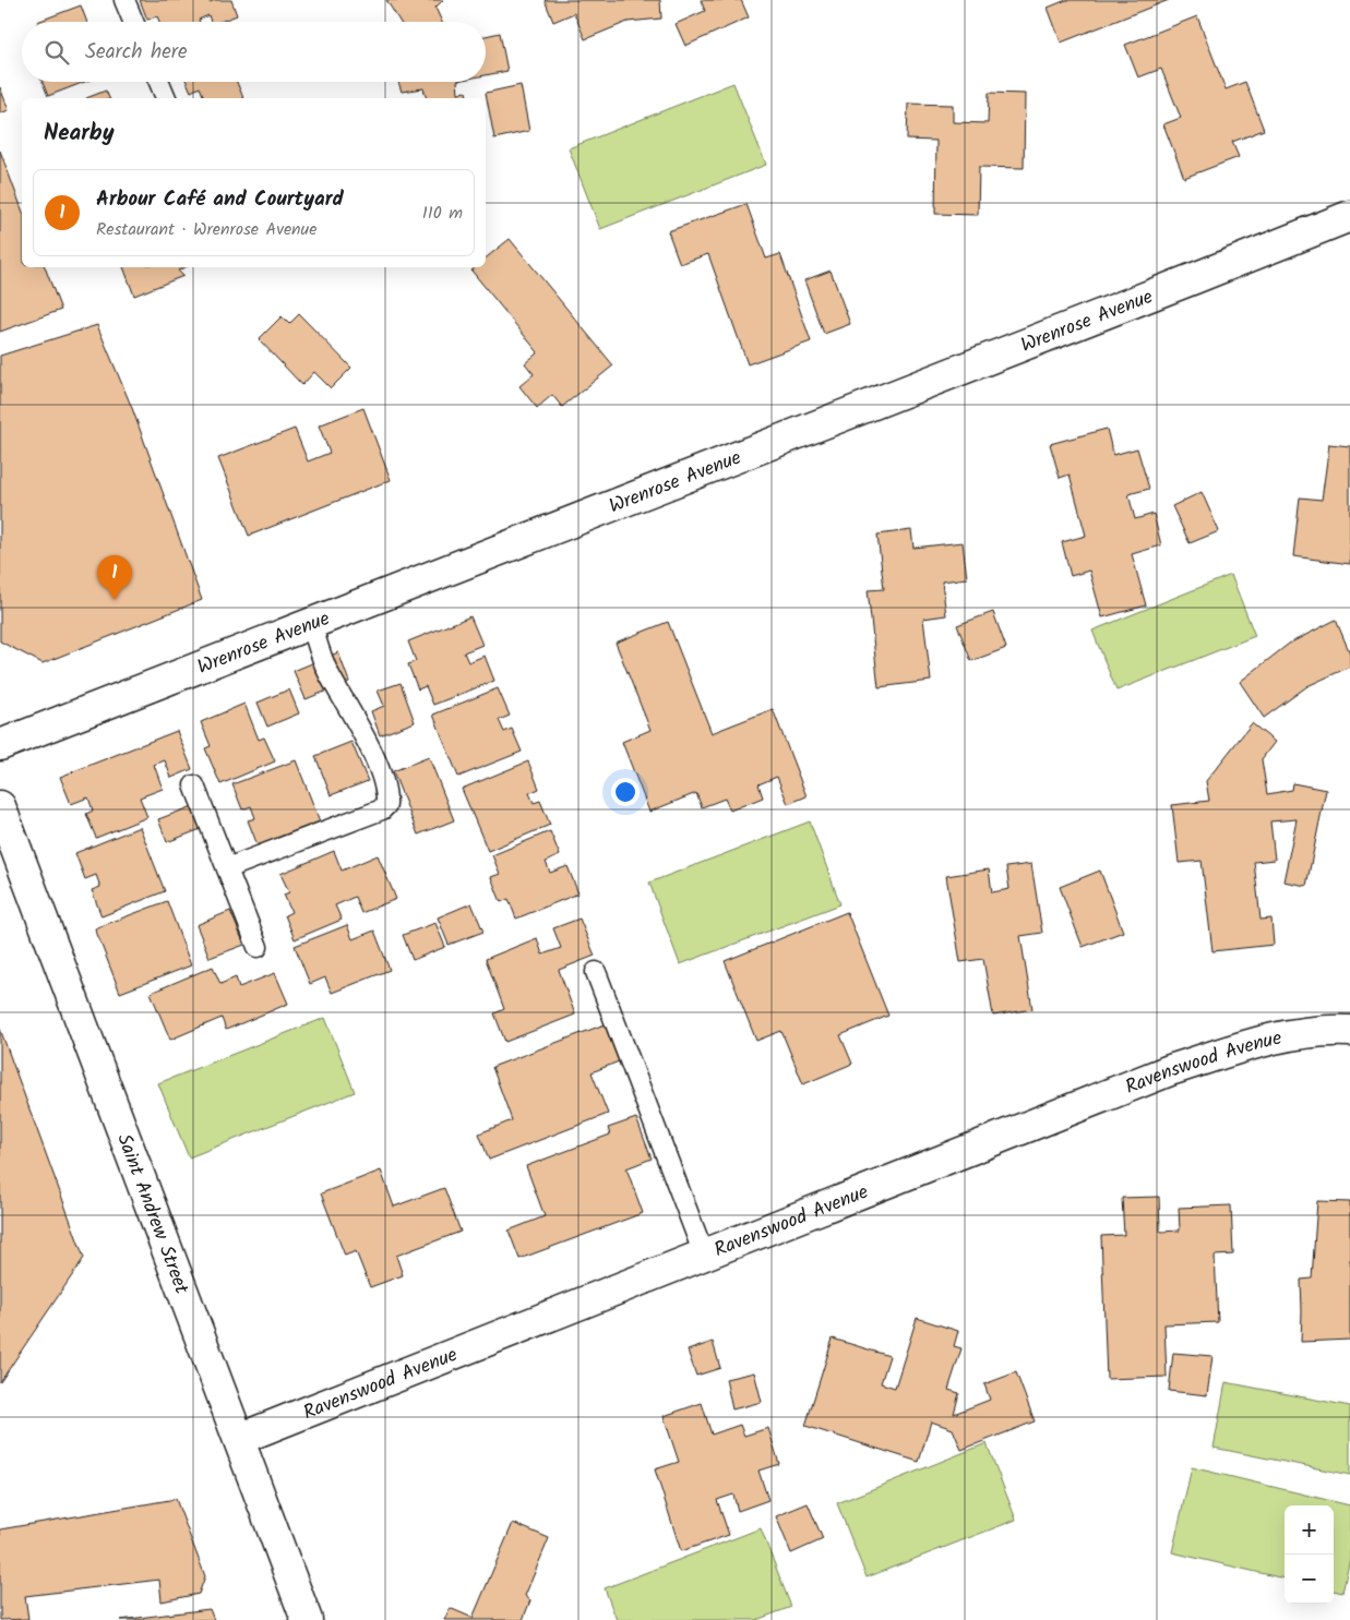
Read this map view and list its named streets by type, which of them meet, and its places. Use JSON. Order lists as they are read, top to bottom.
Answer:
{
  "streets": {
    "street": ["Wrenrose Avenue", "Ravenswood Avenue", "Saint Andrew Street"]
  },
  "crossings": [
    ["Ravenswood Avenue", "Saint Andrew Street"]
  ],
  "page": {
    "search": "Search here",
    "heading": "Nearby",
    "list": [
      {
        "mark": "1",
        "name": "Arbour Café and Courtyard",
        "note": "Restaurant · Wrenrose Avenue",
        "value": "110 m"
      }
    ],
    "pins": "1",
    "map_buttons": ["+", "−"]
  }
}
